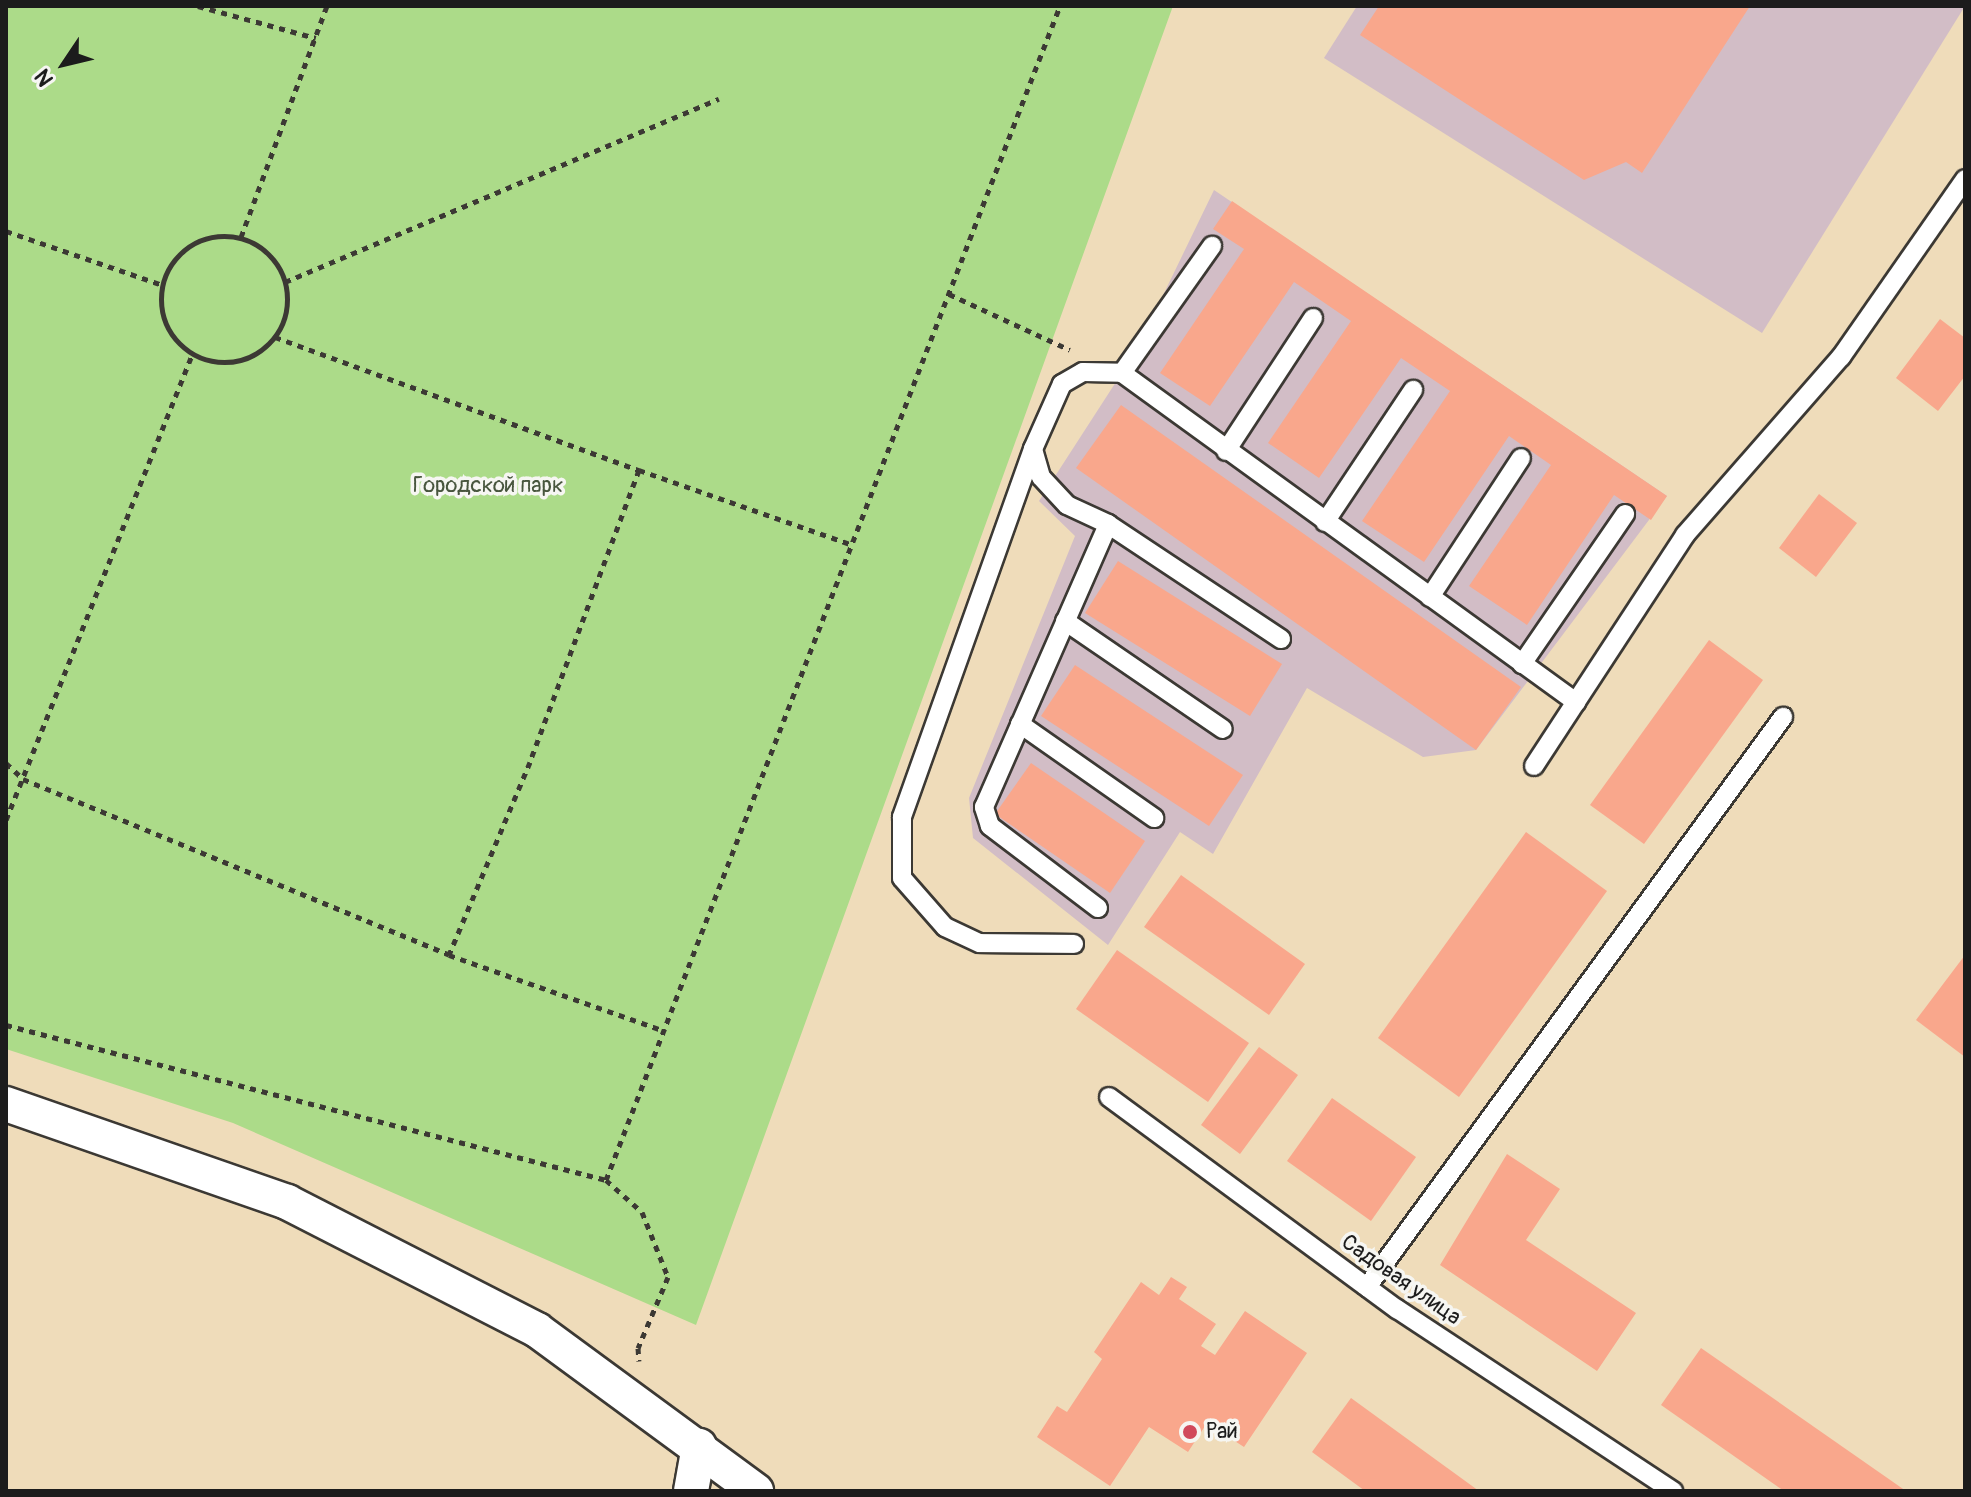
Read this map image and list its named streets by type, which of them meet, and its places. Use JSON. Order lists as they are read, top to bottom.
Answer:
{
  "streets": {
    "lane": ["Садовая улица"]
  },
  "parks": ["Городской парк"],
  "places": ["Рай"],
  "north": "bottom left"
}
